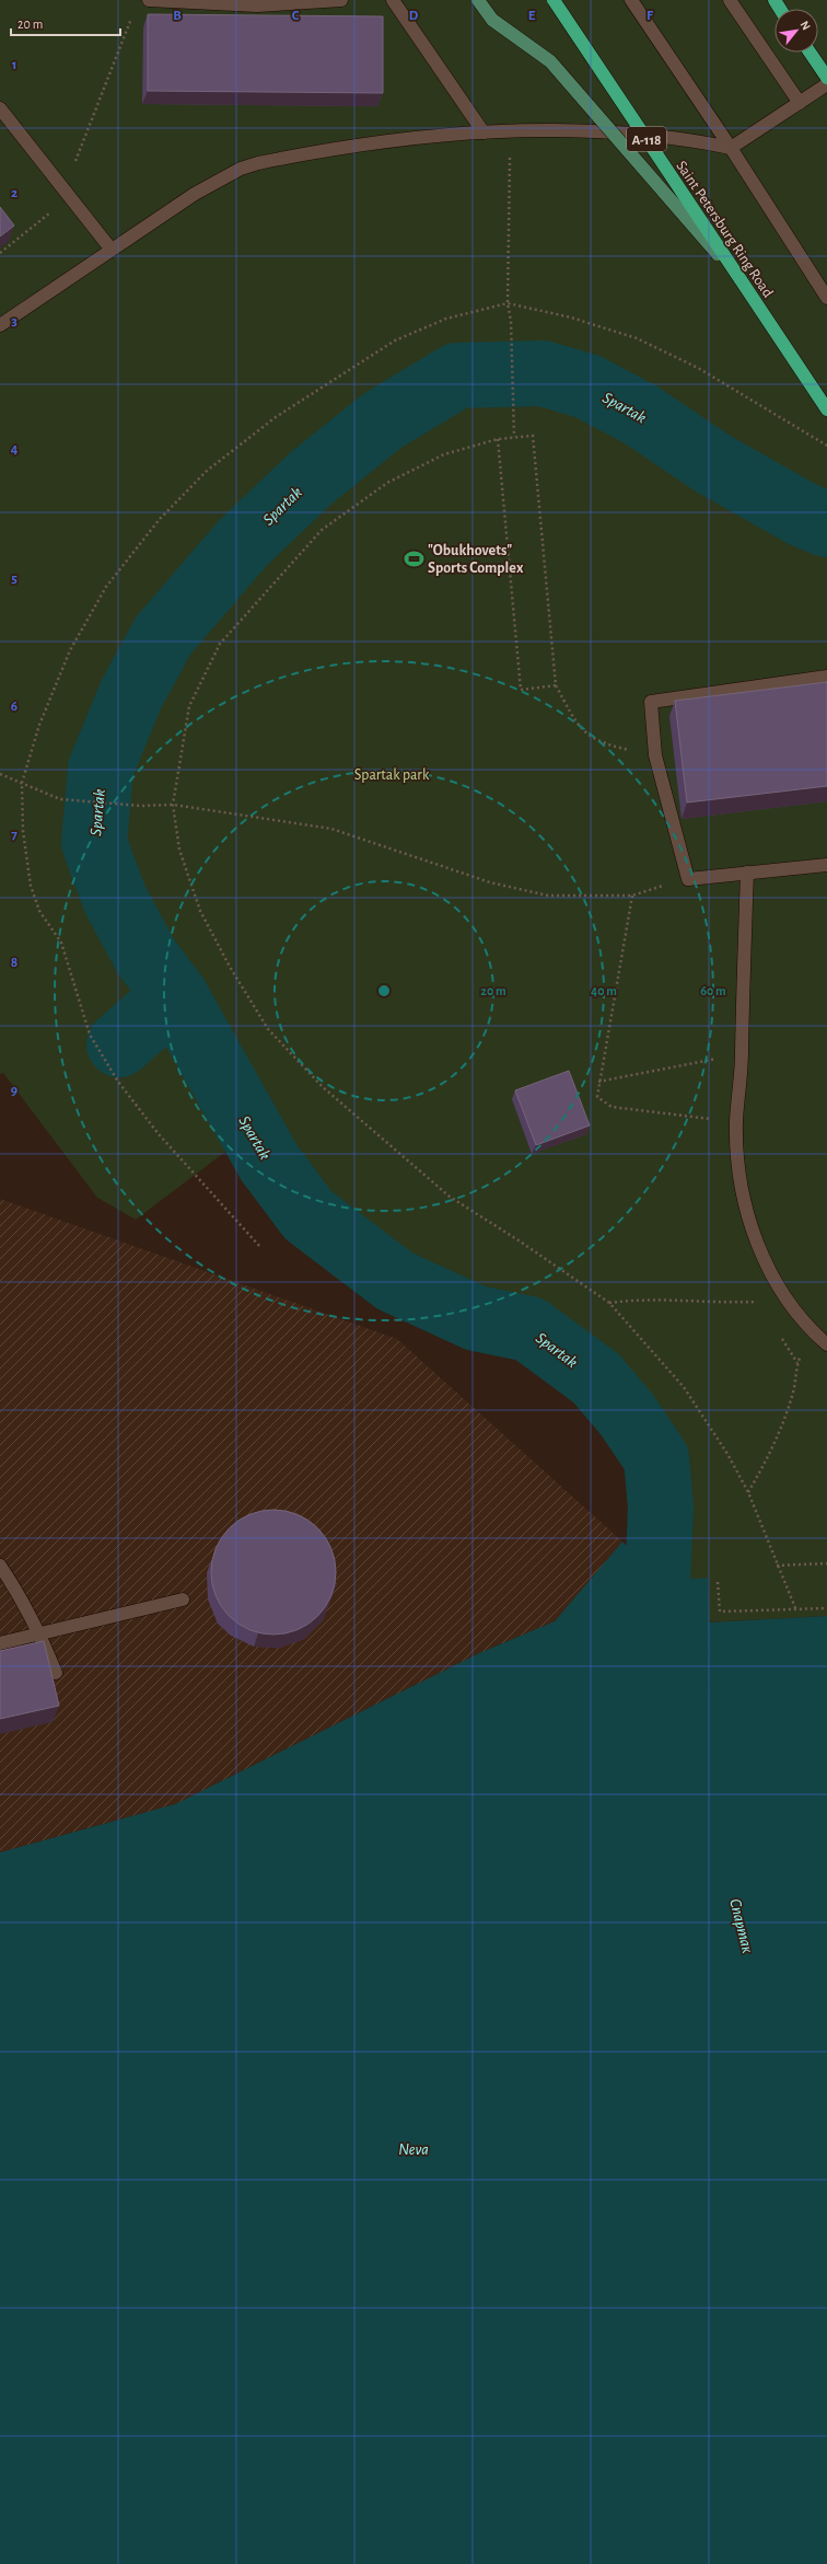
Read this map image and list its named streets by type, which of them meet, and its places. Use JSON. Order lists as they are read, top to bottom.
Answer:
{
  "streets": {
    "highway": ["А-118", "Saint Petersburg Ring Road"]
  },
  "water": ["Spartak", "Спартак", "Neva"],
  "parks": ["Spartak park"],
  "places": {
    "sports": ["\"Obukhovets\" Sports Complex"]
  },
  "scale_bar": "20 m",
  "north": "top right",
  "grid": {
    "columns": [
      "B",
      "C",
      "D",
      "E",
      "F"
    ],
    "rows": [
      "1",
      "2",
      "3",
      "4",
      "5",
      "6",
      "7",
      "8",
      "9"
    ]
  },
  "rings": ["20 m", "40 m", "60 m"]
}
